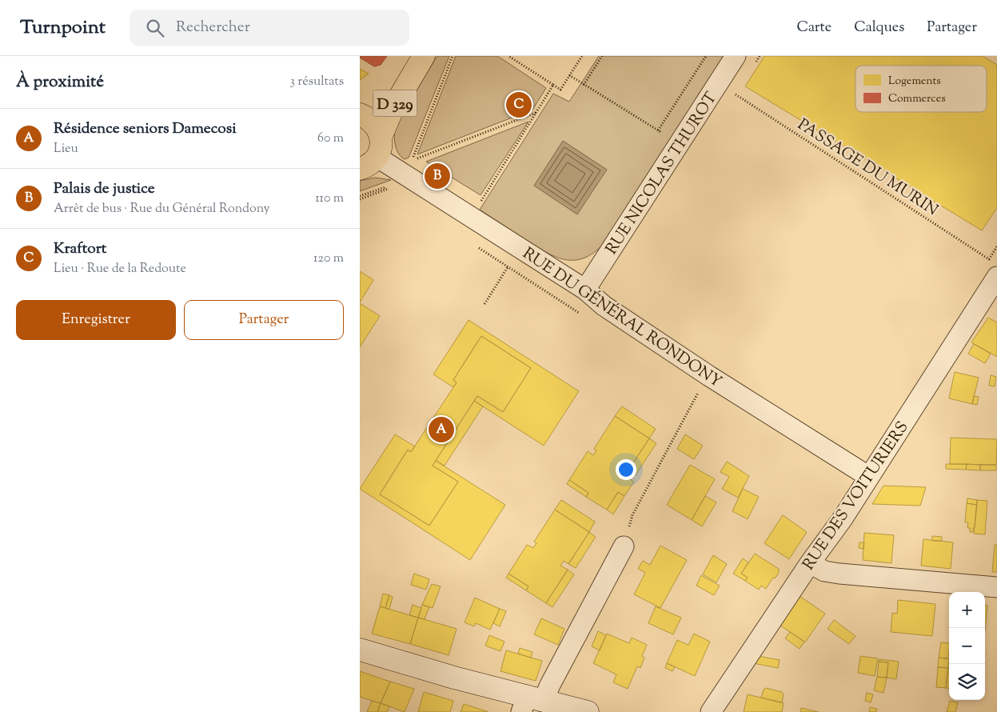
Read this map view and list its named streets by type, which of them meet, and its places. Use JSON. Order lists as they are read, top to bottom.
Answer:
{
  "streets": {
    "main road": ["D 329"],
    "street": ["RUE NICOLAS THUROT", "RUE DU GÉNÉRAL RONDONY", "RUE DES VOITURIERS"],
    "path": ["PASSAGE DU MURIN"]
  },
  "crossings": [
    ["D 329", "RUE DU GÉNÉRAL RONDONY"],
    ["RUE NICOLAS THUROT", "RUE DU GÉNÉRAL RONDONY"],
    ["RUE DU GÉNÉRAL RONDONY", "RUE DES VOITURIERS"]
  ],
  "legend": ["Logements", "Commerces"],
  "page": {
    "header": "Turnpoint",
    "search": "Rechercher",
    "nav": ["Carte", "Calques", "Partager"],
    "heading": ["À proximité", "3 résultats"],
    "pins": ["C", "B", "A"],
    "list": [
      {
        "mark": "A",
        "name": "Résidence seniors Damecosi",
        "note": "Lieu",
        "value": "60 m"
      },
      {
        "mark": "B",
        "name": "Palais de justice",
        "note": "Arrêt de bus · Rue du Général Rondony",
        "value": "110 m"
      },
      {
        "mark": "C",
        "name": "Kraftort",
        "note": "Lieu · Rue de la Redoute",
        "value": "120 m"
      }
    ],
    "buttons": ["Enregistrer", "Partager"],
    "map_buttons": ["+", "−"]
  }
}
